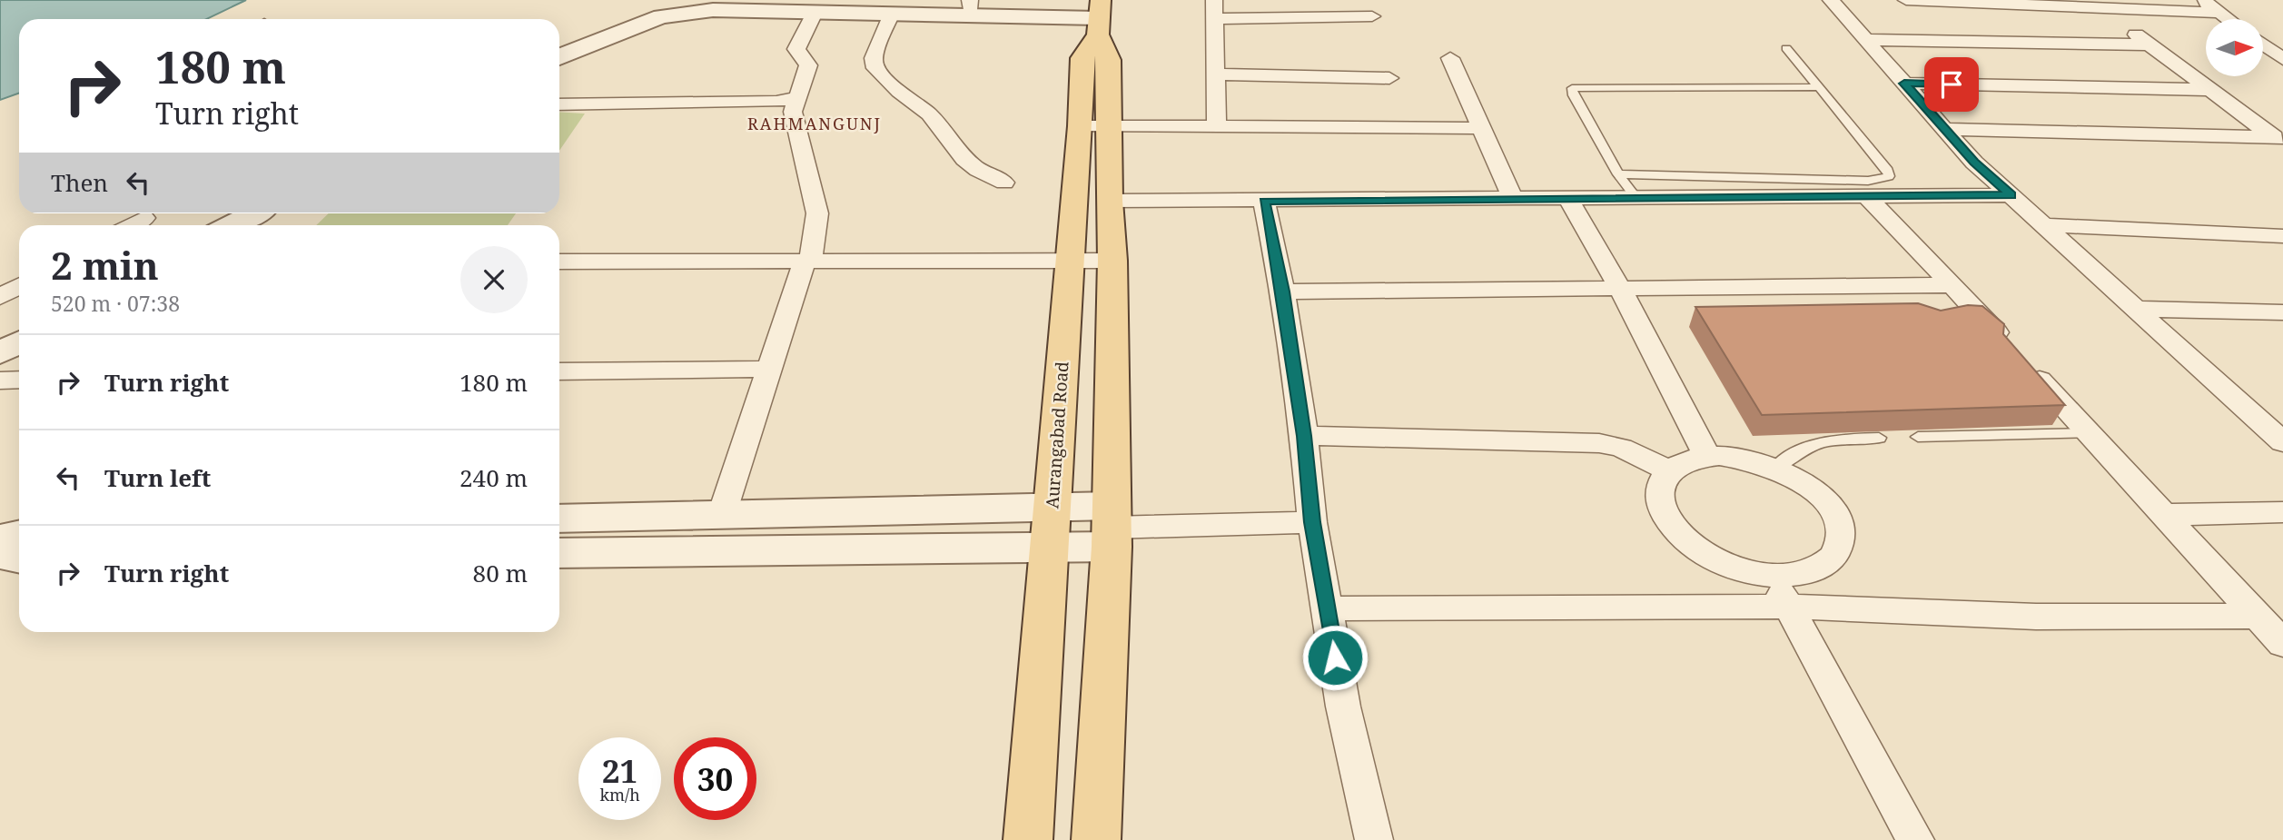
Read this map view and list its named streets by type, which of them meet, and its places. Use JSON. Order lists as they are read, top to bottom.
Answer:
{
  "streets": {
    "main road": ["Aurangabad Road"]
  },
  "districts": ["RAHMANGUNJ"],
  "north": "right",
  "page": {
    "turn": ["180 m", "Turn right"],
    "then": "Then",
    "heading": ["2 min", "520 m · 07:38"],
    "list": [
      {
        "name": "Turn right",
        "value": "180 m"
      },
      {
        "name": "Turn left",
        "value": "240 m"
      },
      {
        "name": "Turn right",
        "value": "80 m"
      }
    ],
    "speed": "21 km/h",
    "limit": "30"
  }
}
